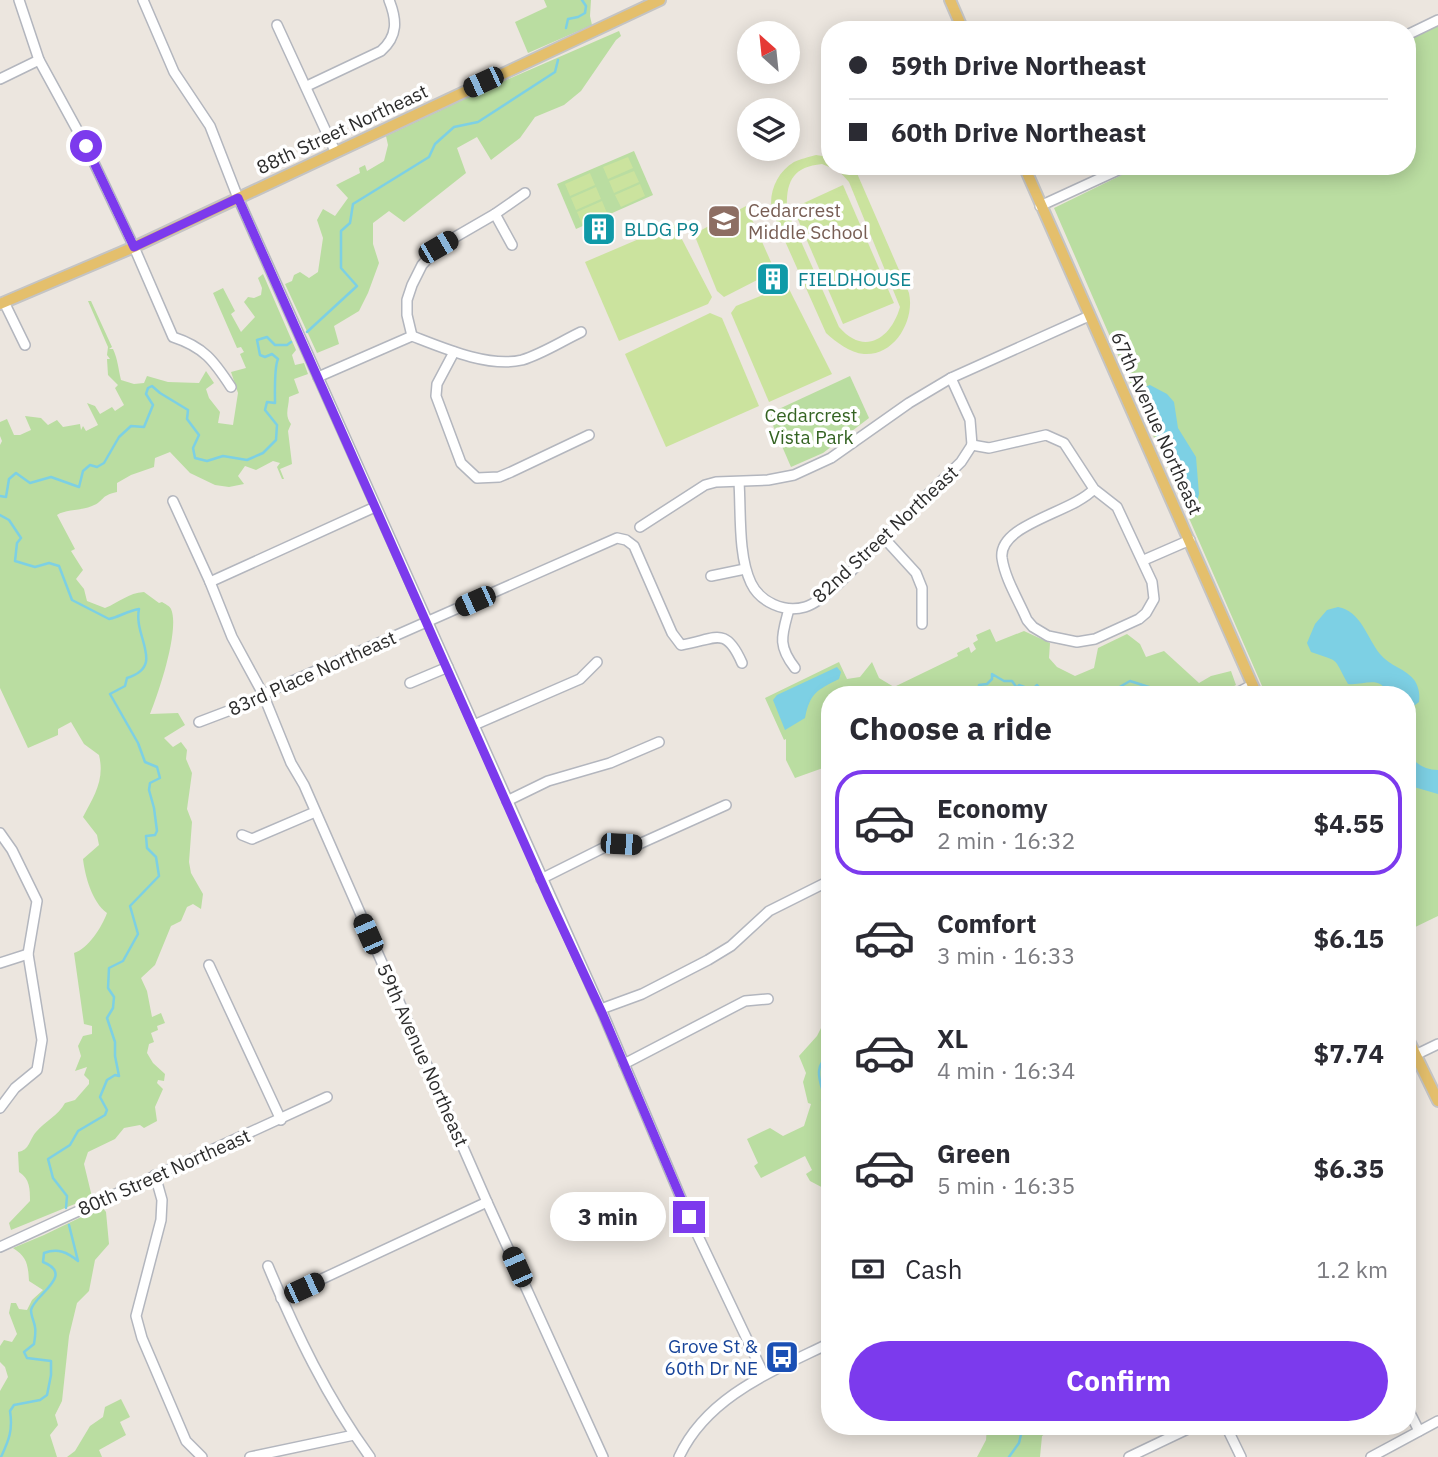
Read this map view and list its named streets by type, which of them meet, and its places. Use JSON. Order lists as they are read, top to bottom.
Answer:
{
  "streets": {
    "main road": ["88th Street Northeast", "67th Avenue Northeast"],
    "street": [
      "82nd Street Northeast",
      "83rd Place Northeast",
      "59th Avenue Northeast",
      "80th Street Northeast"
    ]
  },
  "crossings": [
    ["83rd Place Northeast", "59th Avenue Northeast"]
  ],
  "parks": ["Cedarcrest Vista Park"],
  "places": {
    "school or university": ["Cedarcrest Middle School"],
    "building": ["BLDG P9", "FIELDHOUSE"],
    "bus stop": ["Grove St & 60th Dr NE"]
  },
  "north": "top left",
  "page": {
    "banner": ["59th Drive Northeast", "60th Drive Northeast"],
    "heading": "Choose a ride",
    "list": [
      {
        "name": "Economy",
        "note": "2 min · 16:32",
        "value": "$4.55"
      },
      {
        "name": "Comfort",
        "note": "3 min · 16:33",
        "value": "$6.15"
      },
      {
        "name": "XL",
        "note": "4 min · 16:34",
        "value": "$7.74"
      },
      {
        "name": "Green",
        "note": "5 min · 16:35",
        "value": "$6.35"
      }
    ],
    "bubble": "3 min",
    "pay": ["Cash", "1.2 km"],
    "buttons": "Confirm"
  }
}
